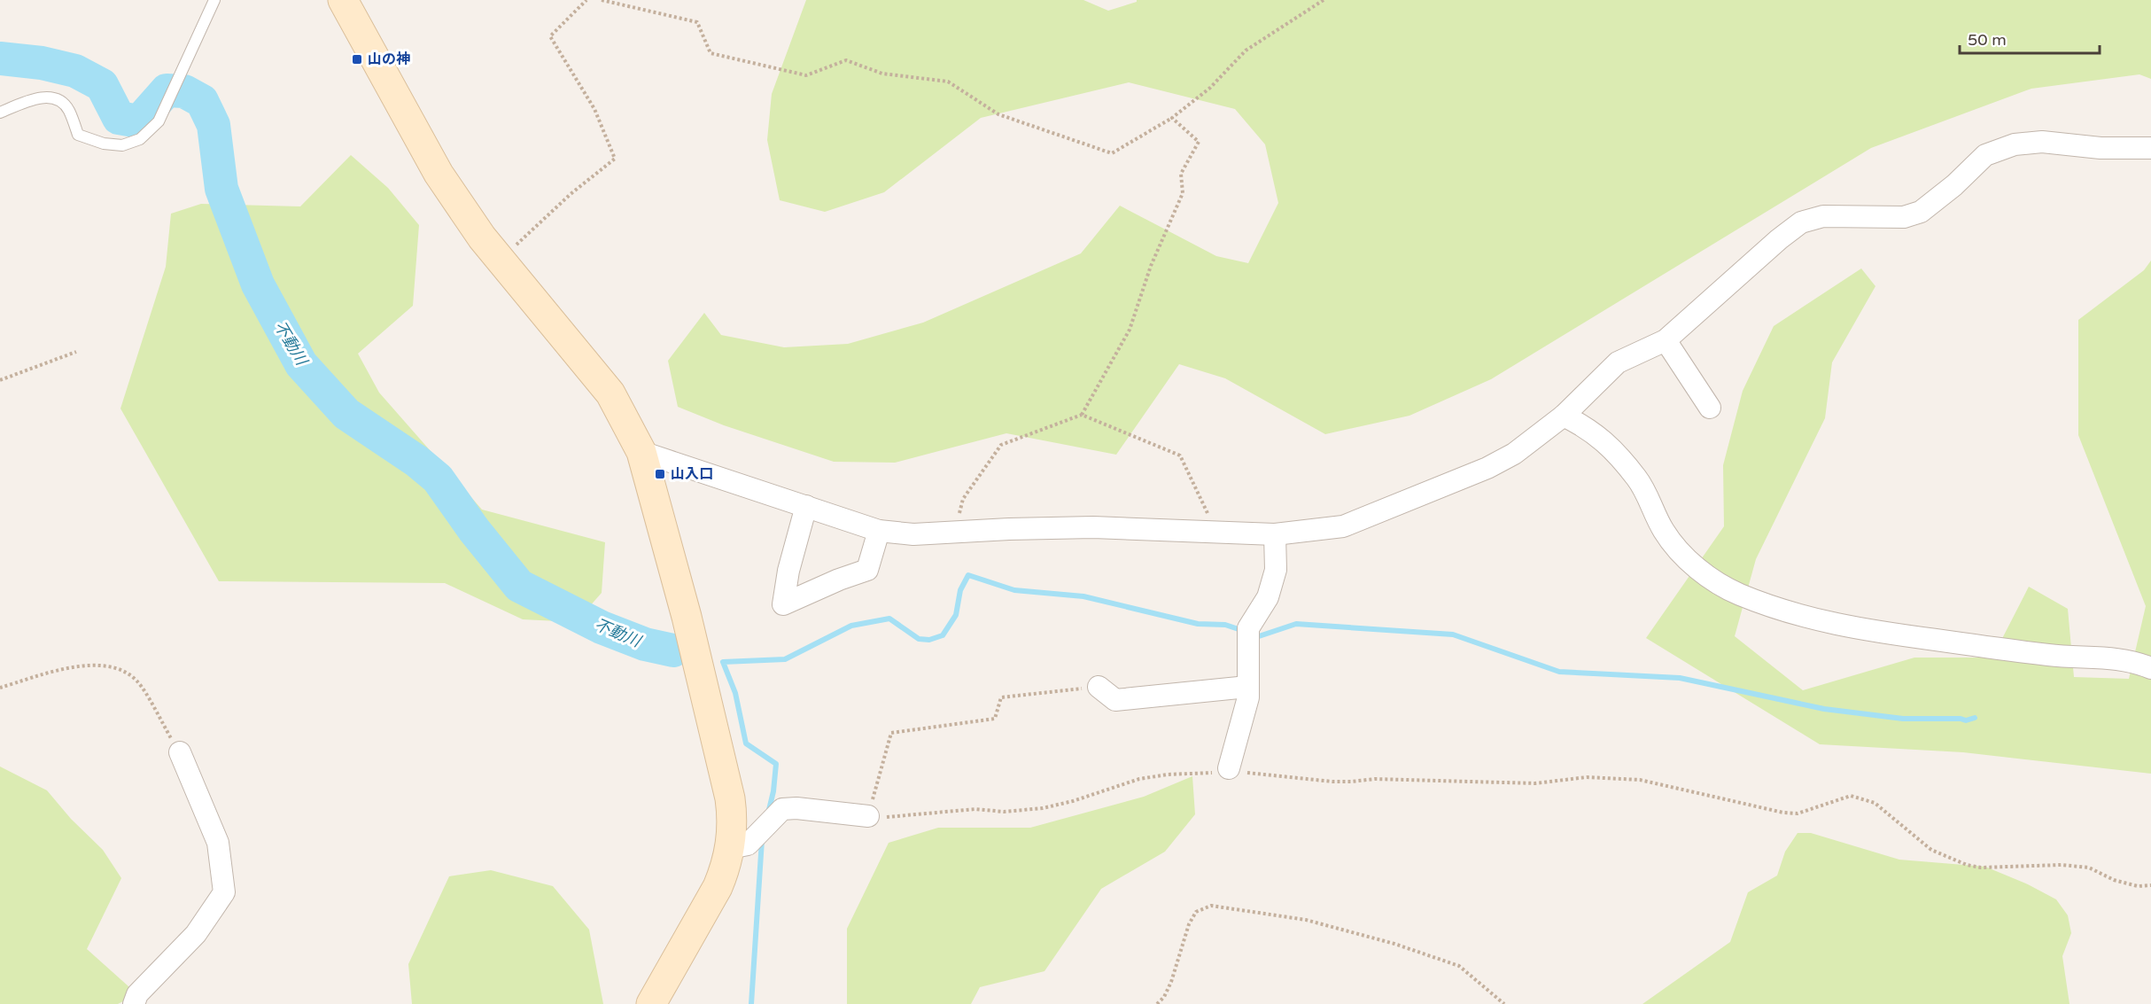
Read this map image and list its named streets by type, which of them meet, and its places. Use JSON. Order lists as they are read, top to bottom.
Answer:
{
  "water": ["不動川"],
  "places": {
    "transit": ["山の神", "山入口"]
  },
  "scale_bar": "50 m"
}
